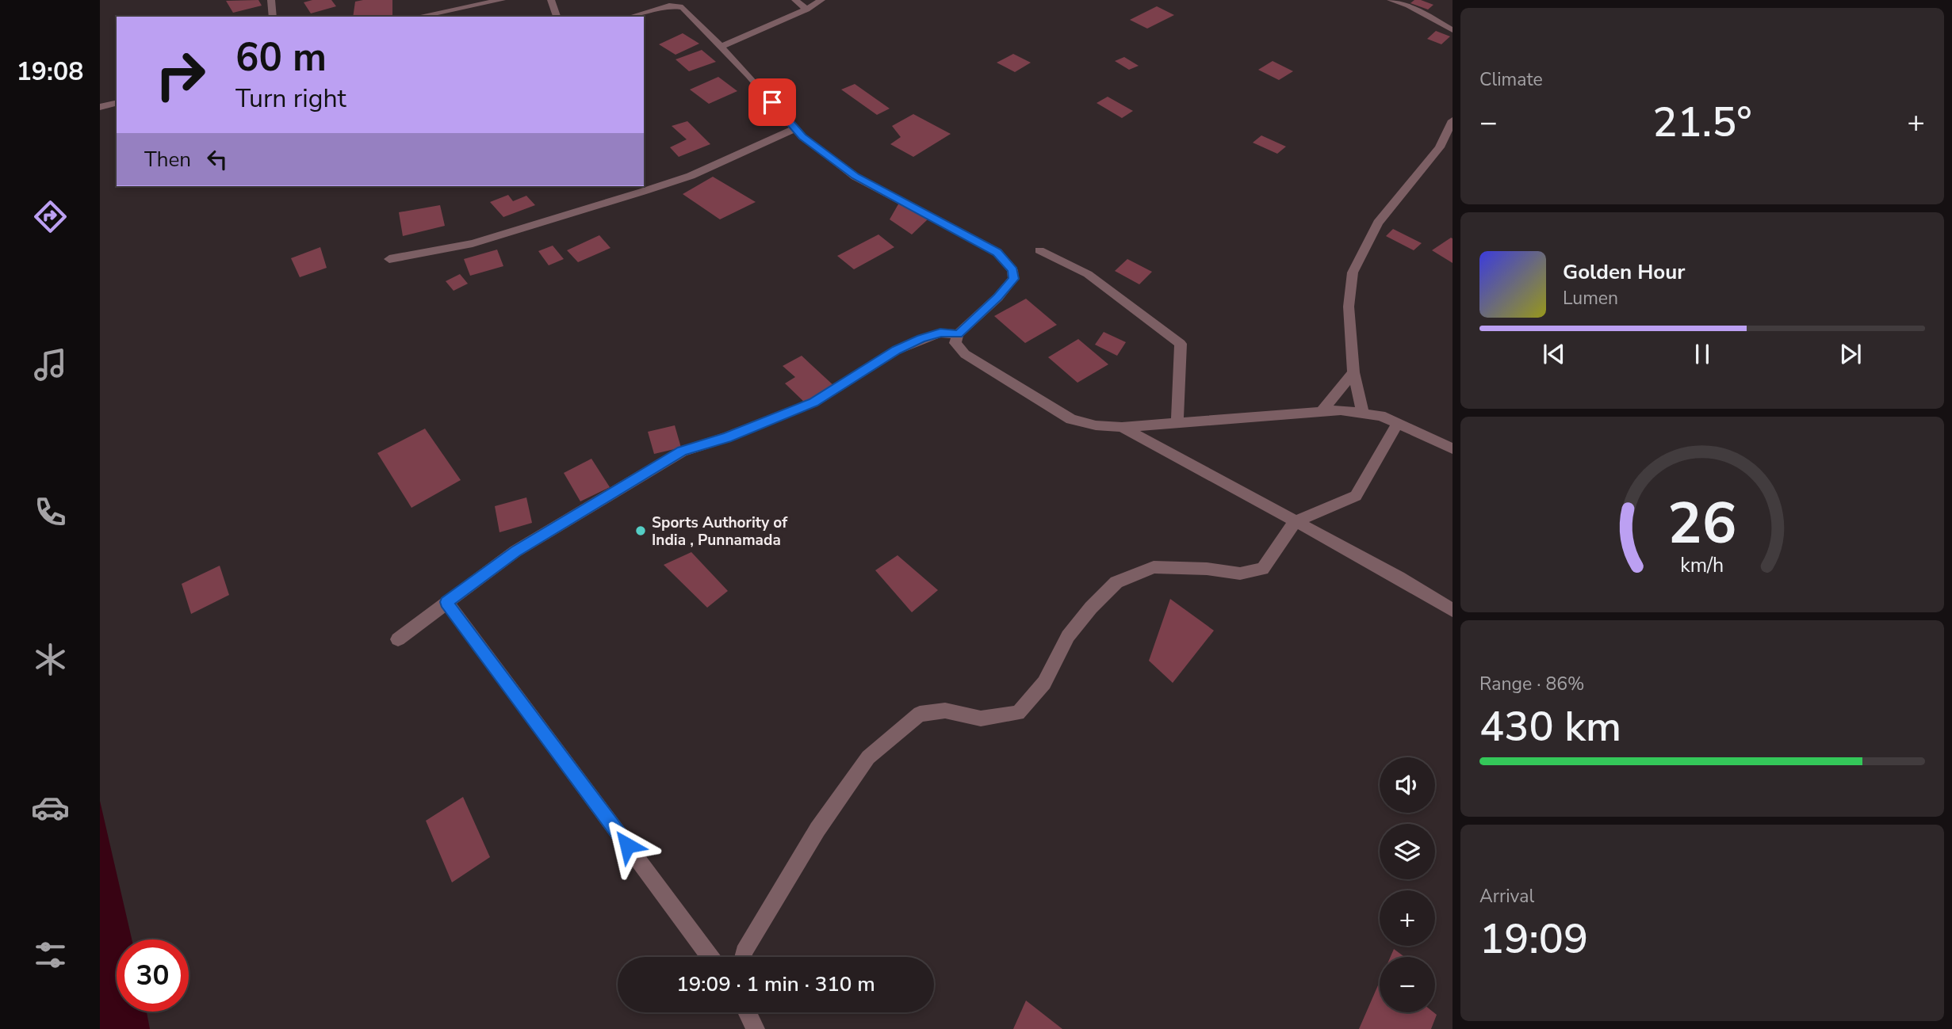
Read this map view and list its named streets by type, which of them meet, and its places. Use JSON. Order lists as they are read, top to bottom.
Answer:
{
  "places": ["Sports Authority of India , Punnamada"],
  "page": {
    "tabs": "19:08",
    "tile": [
      "Climate",
      ["Range · 86%", "430 km"],
      ["Arrival", "19:09"]
    ],
    "turn": ["60 m", "Turn right"],
    "heat": ["−", "21.5°", "+"],
    "then": "Then",
    "song": ["Golden Hour", "Lumen"],
    "map_buttons": ["+", "−"],
    "limit": "30",
    "trip": "19:09 · 1 min · 310 m",
    "gauge": ["26", "km/h"]
  }
}
